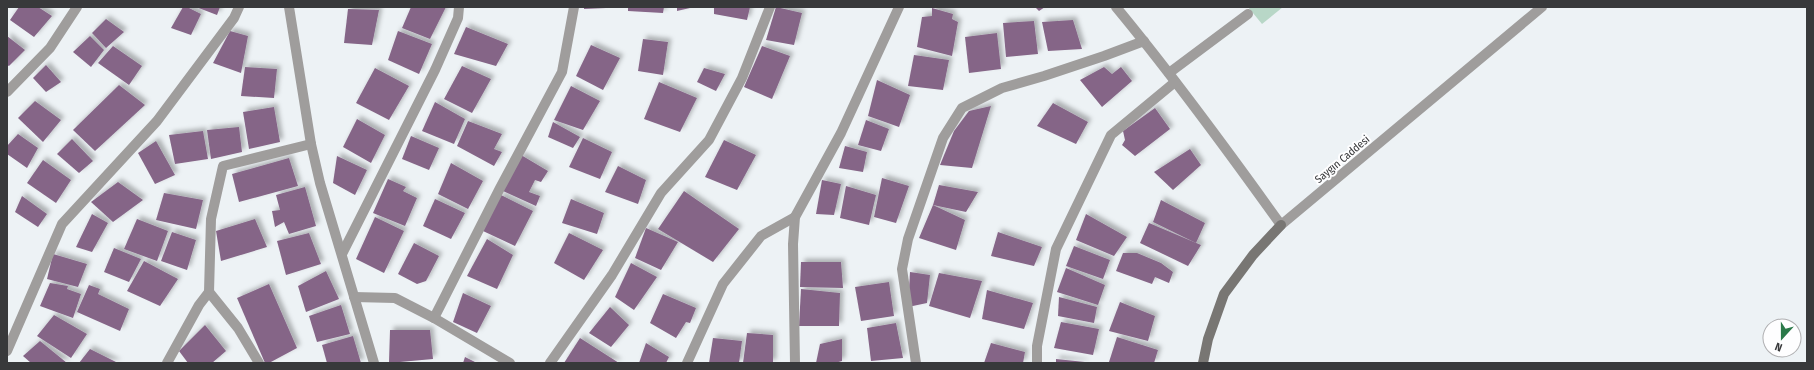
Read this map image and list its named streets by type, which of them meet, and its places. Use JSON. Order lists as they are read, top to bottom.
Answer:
{
  "streets": {
    "street": ["Saygın Caddesi"]
  },
  "north": "bottom"
}
